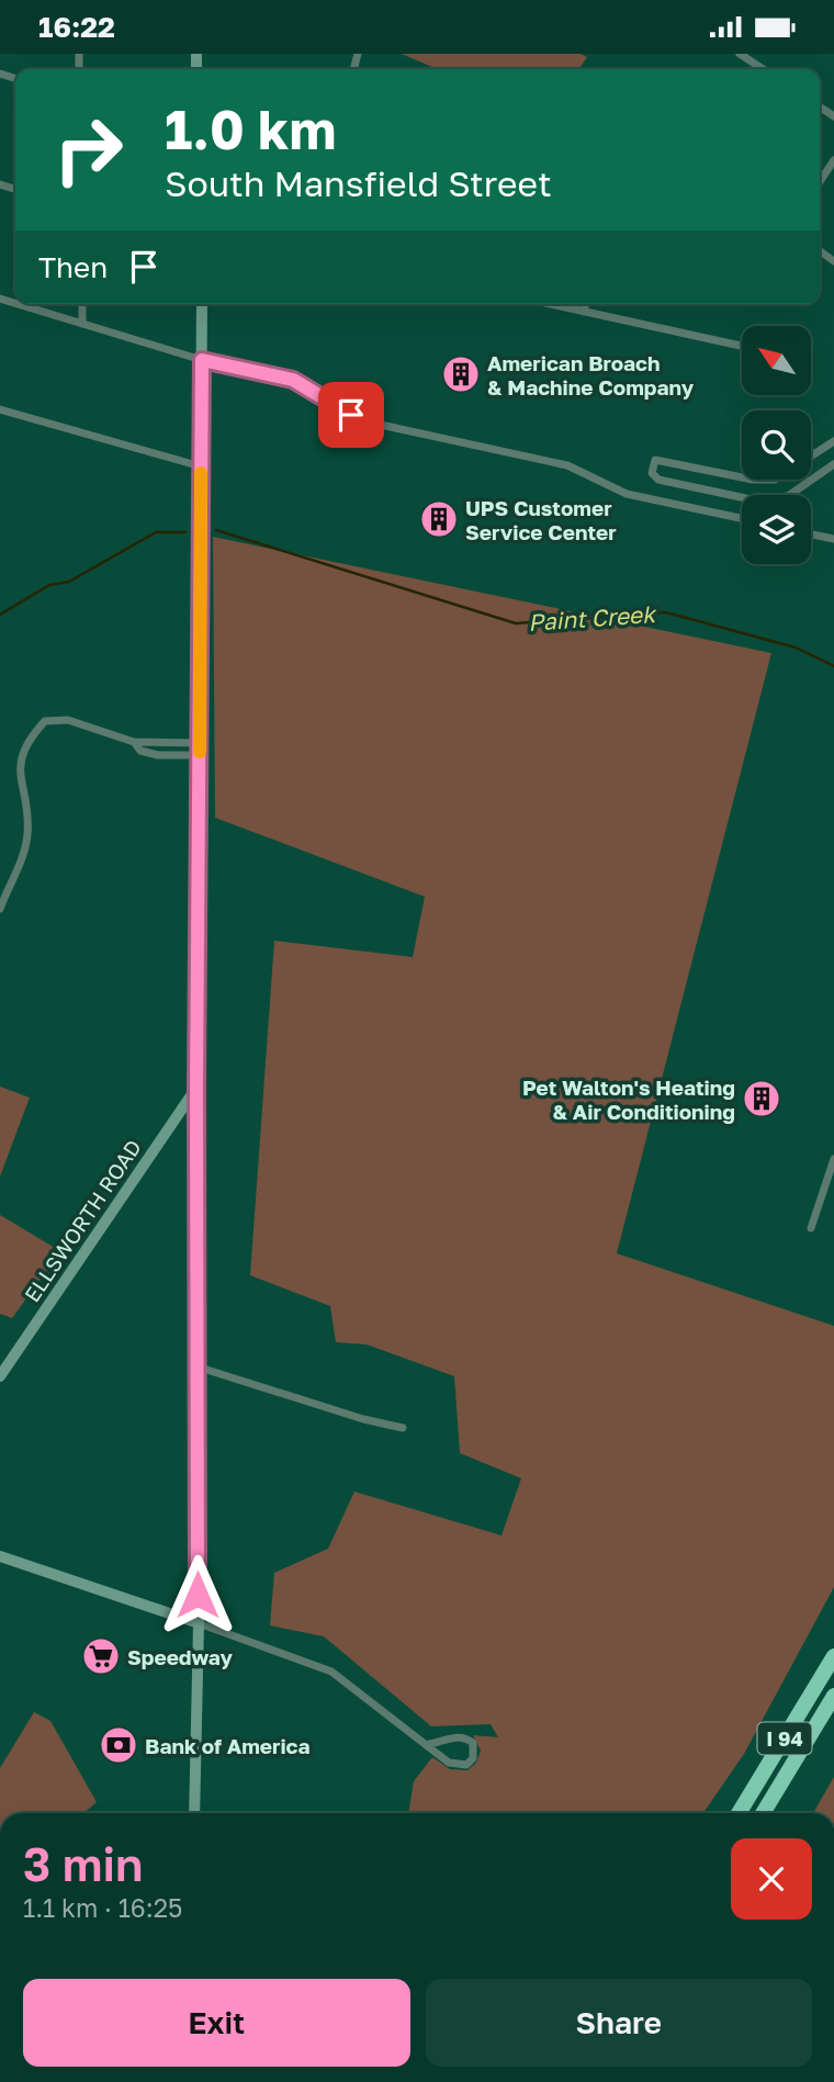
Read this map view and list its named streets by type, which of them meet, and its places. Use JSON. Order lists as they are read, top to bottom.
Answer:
{
  "streets": {
    "highway": ["I 94"],
    "main road": ["ELLSWORTH ROAD"]
  },
  "water": ["Paint Creek"],
  "places": {
    "building": ["American Broach & Machine Company", "UPS Customer Service Center", "Pet Walton's Heating & Air Conditioning"],
    "supermarket": ["Speedway"],
    "bank": ["Bank of America"]
  },
  "north": "top left",
  "page": {
    "status": "16:22",
    "turn": ["1.0 km", "South Mansfield Street"],
    "then": "Then",
    "heading": ["3 min", "1.1 km · 16:25"],
    "buttons": ["Exit", "Share"]
  }
}
